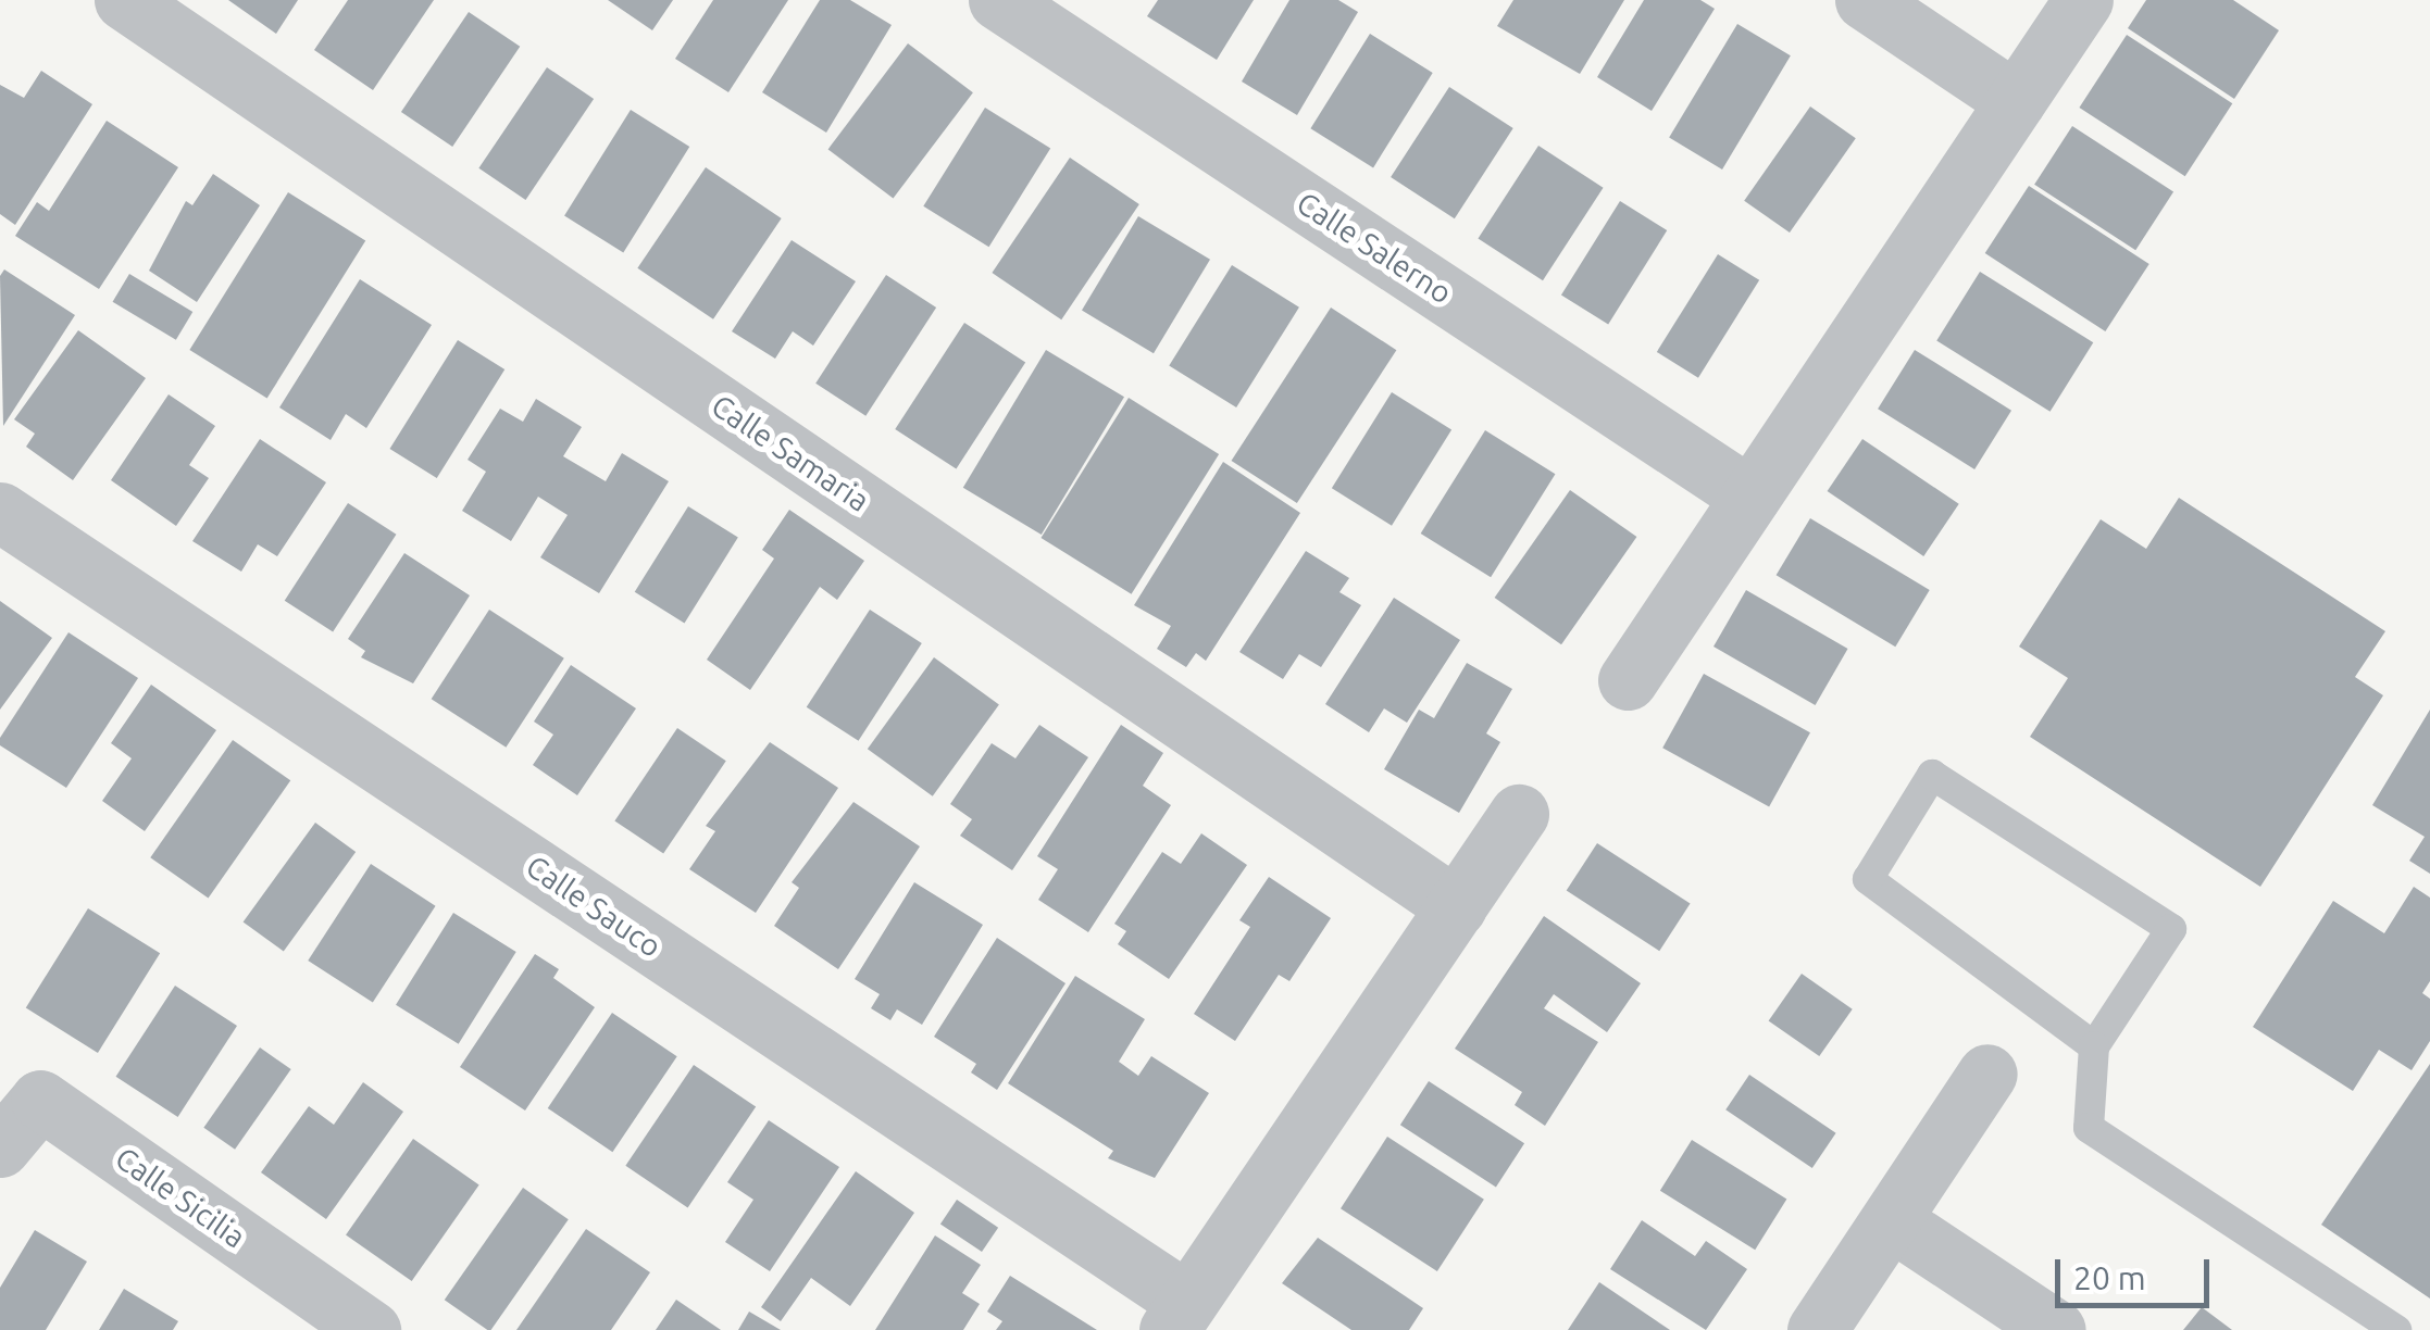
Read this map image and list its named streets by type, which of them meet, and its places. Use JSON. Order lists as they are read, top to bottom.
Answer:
{
  "streets": {
    "street": [
      "Calle Salerno",
      "Calle Samaria",
      "Calle Sauco",
      "Calle Sicilia"
    ]
  },
  "scale_bar": "20 m"
}
